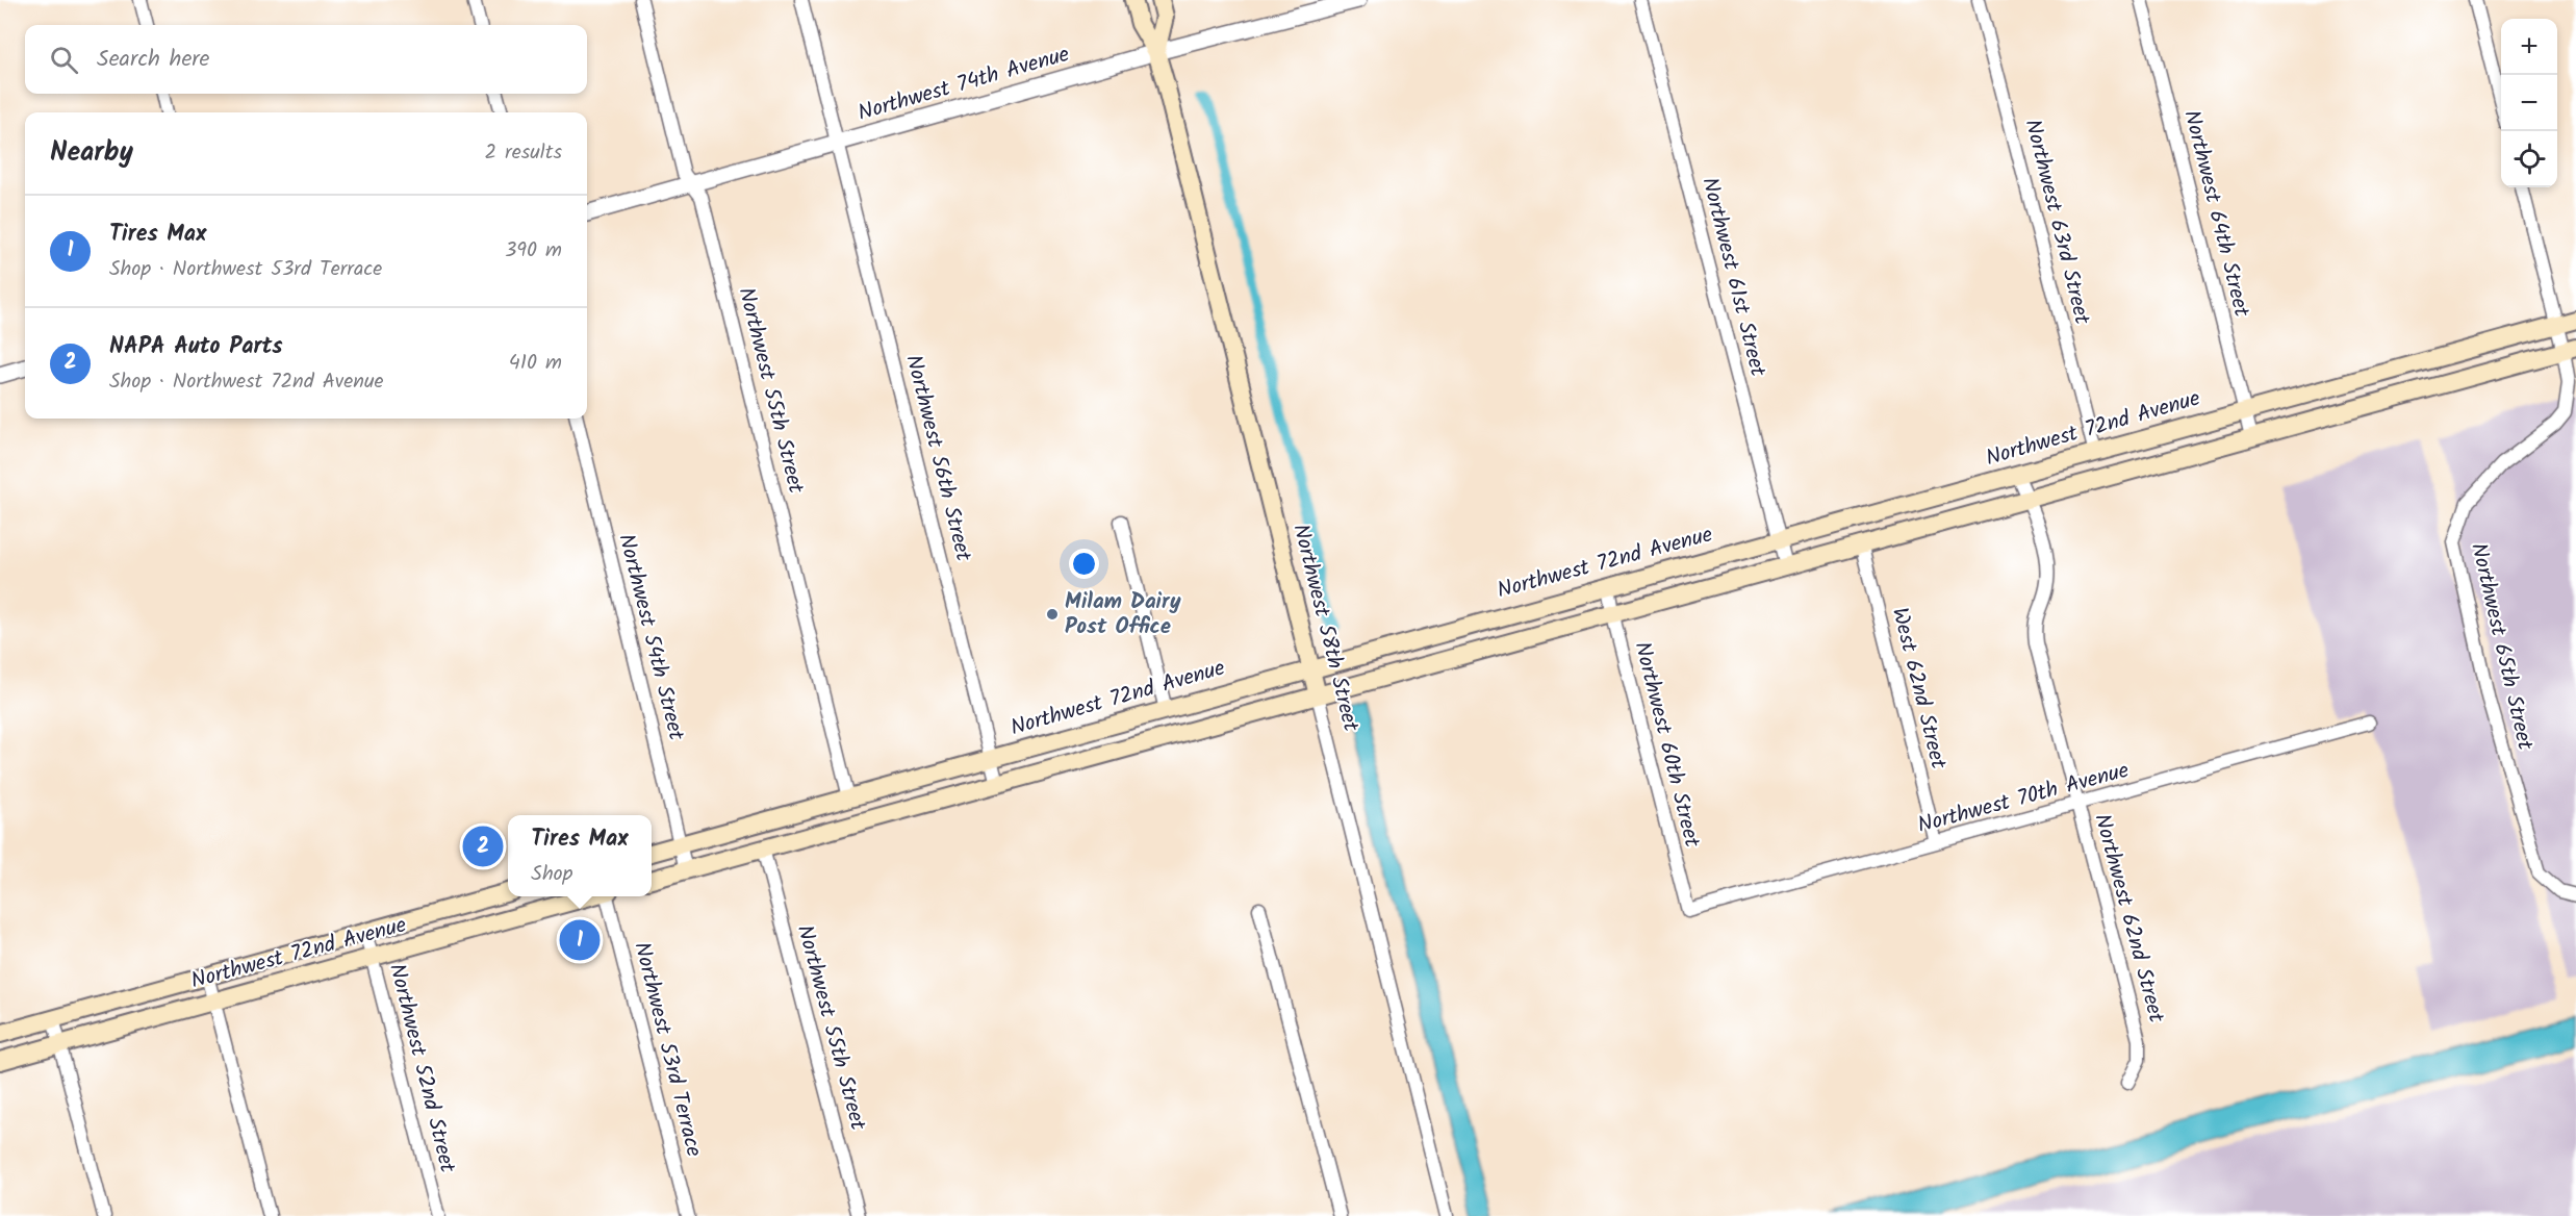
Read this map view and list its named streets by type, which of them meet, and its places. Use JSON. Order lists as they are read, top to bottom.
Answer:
{
  "streets": {
    "main road": ["Northwest 72nd Avenue", "Northwest 58th Street"],
    "street": [
      "Northwest 74th Avenue",
      "Northwest 64th Street",
      "Northwest 63rd Street",
      "Northwest 61st Street",
      "Northwest 55th Street",
      "Northwest 56th Street",
      "Northwest 54th Street",
      "Northwest 65th Street",
      "West 62nd Street",
      "Northwest 60th Street",
      "Northwest 70th Avenue",
      "Northwest 62nd Street",
      "Northwest 53rd Terrace",
      "Northwest 52nd Street"
    ]
  },
  "crossings": [
    ["Northwest 74th Avenue", "Northwest 55th Street"],
    ["Northwest 74th Avenue", "Northwest 56th Street"],
    ["Northwest 74th Avenue", "Northwest 58th Street"],
    ["Northwest 64th Street", "Northwest 72nd Avenue"],
    ["Northwest 63rd Street", "Northwest 72nd Avenue"],
    ["Northwest 61st Street", "Northwest 72nd Avenue"],
    ["Northwest 55th Street", "Northwest 72nd Avenue"],
    ["Northwest 72nd Avenue", "Northwest 56th Street"],
    ["Northwest 72nd Avenue", "Northwest 58th Street"],
    ["Northwest 72nd Avenue", "Northwest 54th Street"],
    ["Northwest 72nd Avenue", "Northwest 65th Street"],
    ["Northwest 72nd Avenue", "Northwest 60th Street"],
    ["Northwest 72nd Avenue", "Northwest 62nd Street"],
    ["Northwest 72nd Avenue", "Northwest 52nd Street"],
    ["West 62nd Street", "Northwest 70th Avenue"],
    ["Northwest 60th Street", "Northwest 70th Avenue"],
    ["Northwest 70th Avenue", "Northwest 62nd Street"]
  ],
  "places": ["Milam Dairy Post Office"],
  "page": {
    "map_buttons": ["+", "−"],
    "search": "Search here",
    "heading": ["Nearby", "2 results"],
    "list": [
      {
        "mark": "1",
        "name": "Tires Max",
        "note": "Shop · Northwest 53rd Terrace",
        "value": "390 m"
      },
      {
        "mark": "2",
        "name": "NAPA Auto Parts",
        "note": "Shop · Northwest 72nd Avenue",
        "value": "410 m"
      }
    ],
    "popup": ["Tires Max", "Shop"],
    "pins": ["2", "1"]
  }
}
